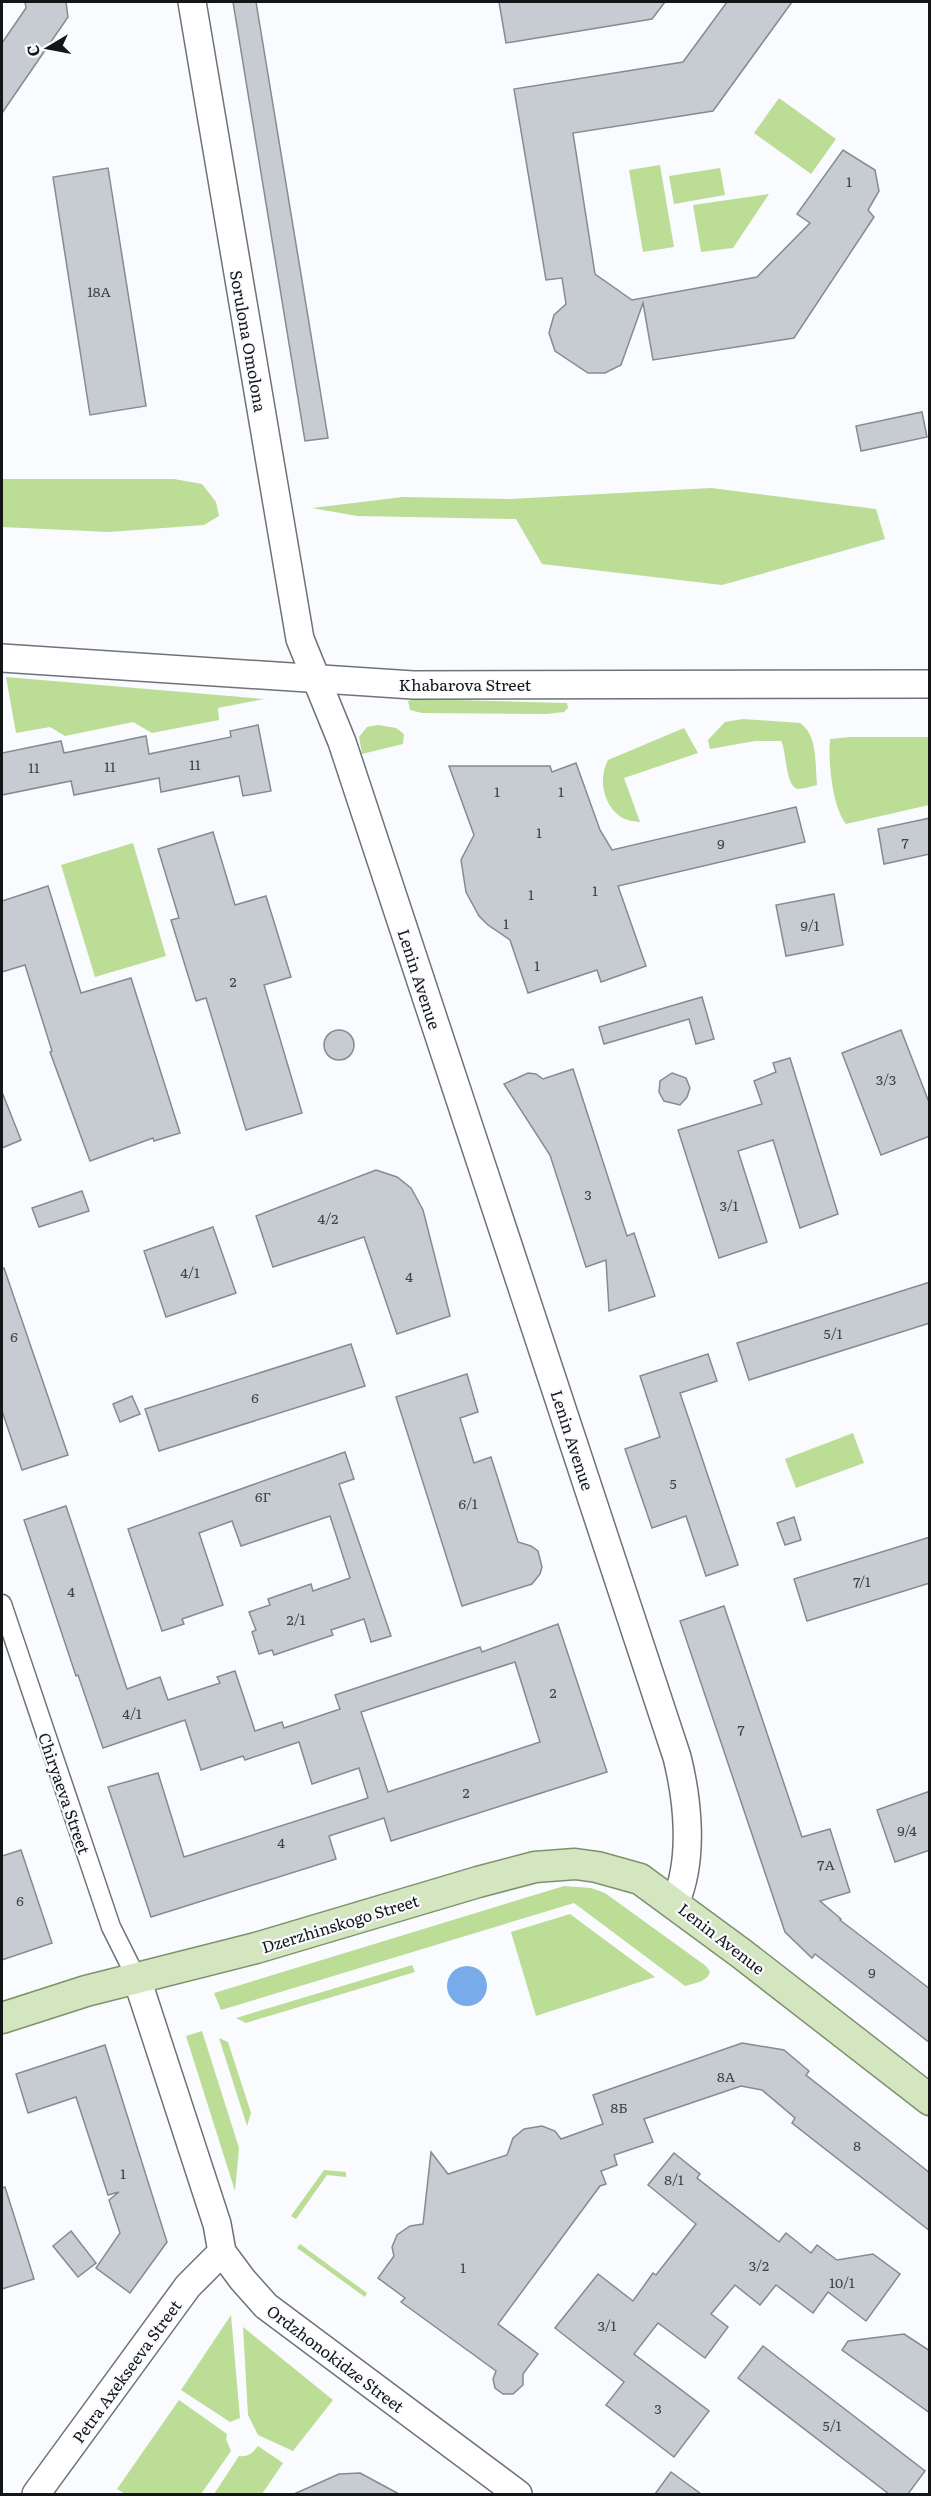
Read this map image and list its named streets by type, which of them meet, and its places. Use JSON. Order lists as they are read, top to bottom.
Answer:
{
  "streets": {
    "main road": [
      "Sorulona Omolona",
      "Khabarova Street",
      "Lenin Avenue",
      "Dzerzhinskogo Street",
      "Ordzhonokidze Street",
      "Petra Axekseeva Street"
    ],
    "street": ["Chiryaeva Street"]
  },
  "crossings": [
    ["Sorulona Omolona", "Khabarova Street"],
    ["Sorulona Omolona", "Lenin Avenue"],
    ["Khabarova Street", "Lenin Avenue"],
    ["Lenin Avenue", "Dzerzhinskogo Street"],
    ["Chiryaeva Street", "Dzerzhinskogo Street"],
    ["Chiryaeva Street", "Ordzhonokidze Street"],
    ["Dzerzhinskogo Street", "Ordzhonokidze Street"],
    ["Ordzhonokidze Street", "Petra Axekseeva Street"]
  ],
  "house_numbers": [
    "1",
    "18А",
    "11",
    "11",
    "11",
    "1",
    "1",
    "1",
    "7",
    "9",
    "1",
    "1",
    "1",
    "9/1",
    "1",
    "2",
    "3/3",
    "3",
    "3/1",
    "4/2",
    "4/1",
    "4",
    "5/1",
    "6",
    "6",
    "5",
    "6Г",
    "6/1",
    "7/1",
    "4",
    "2/1",
    "2",
    "4/1",
    "7",
    "2",
    "9/4",
    "4",
    "7А",
    "6",
    "9",
    "8А",
    "8Б",
    "8",
    "1",
    "8/1",
    "3/2",
    "1",
    "10/1",
    "3/1",
    "3",
    "5/1"
  ],
  "north": "left"
}
